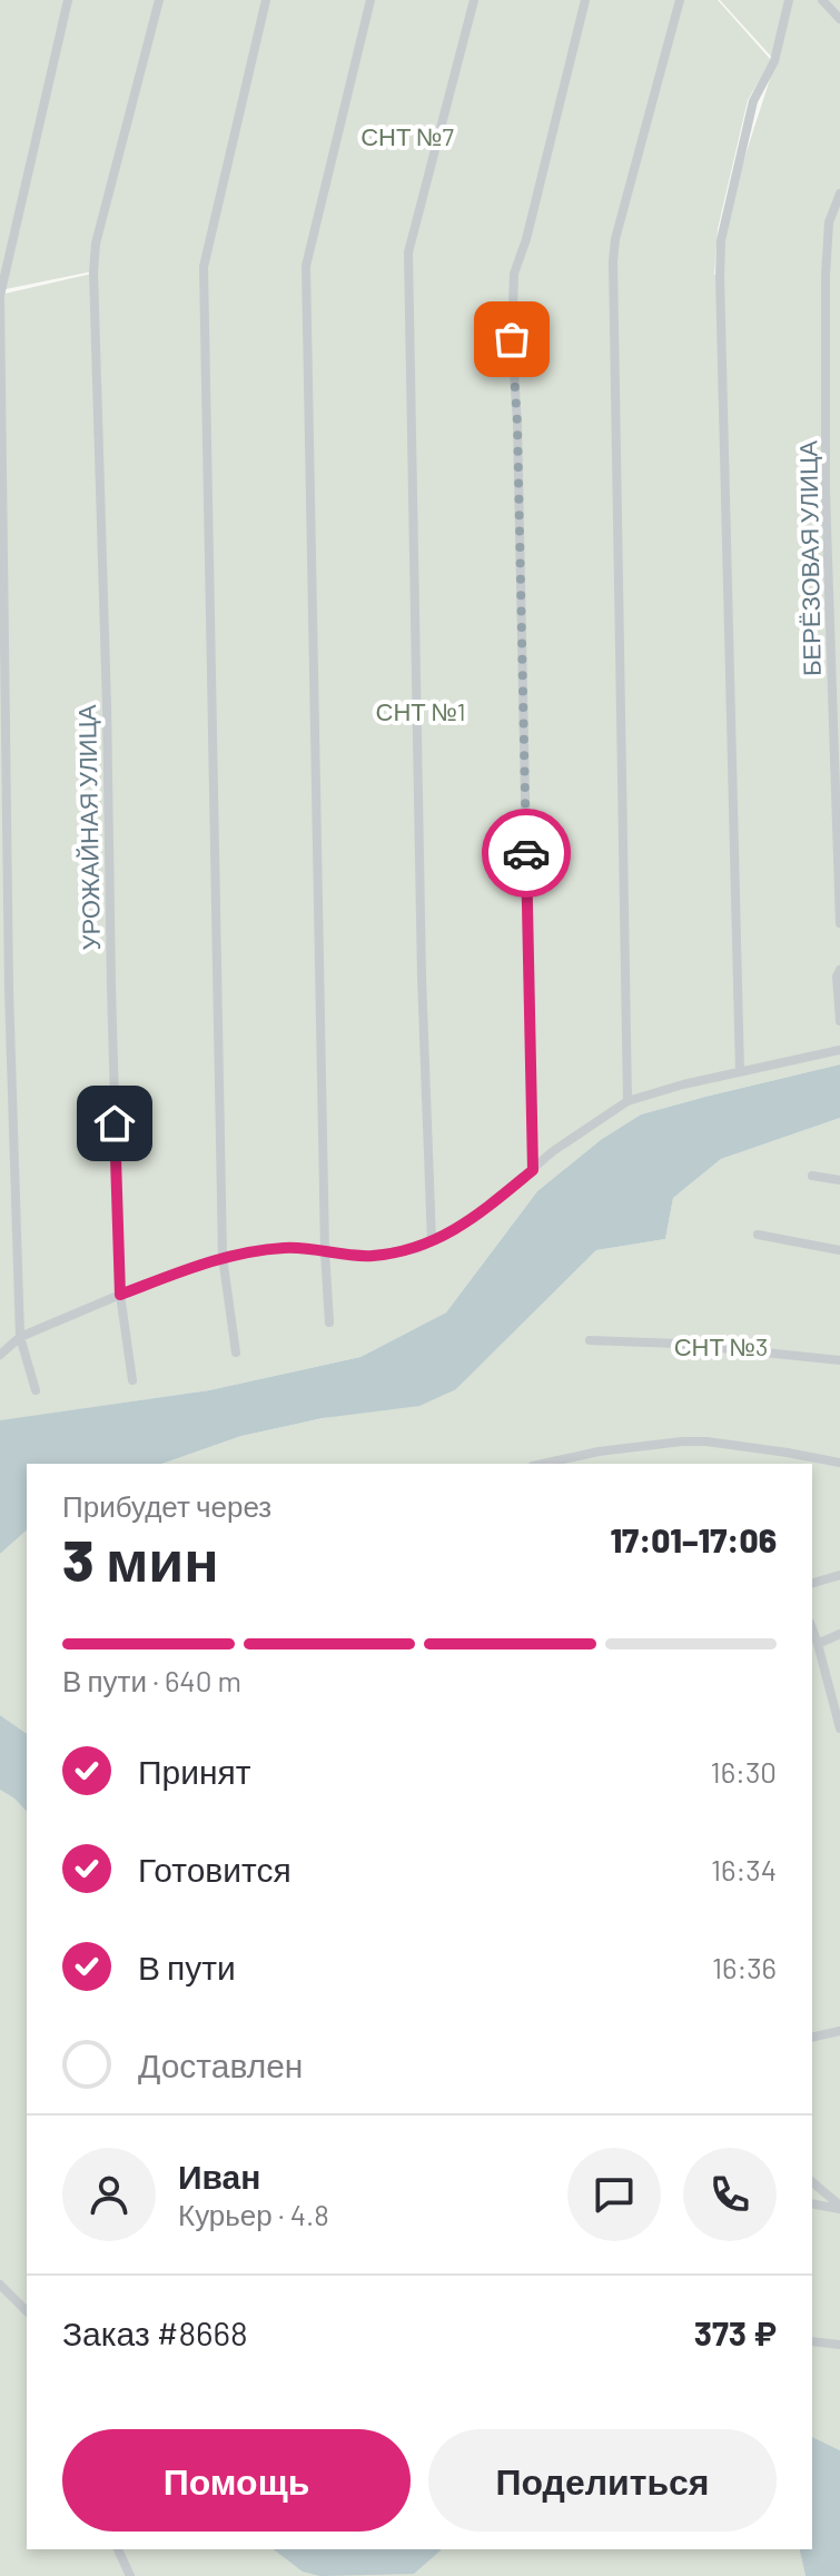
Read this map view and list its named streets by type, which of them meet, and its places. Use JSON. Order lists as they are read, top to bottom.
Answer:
{
  "streets": {
    "street": ["БЕРЁЗОВАЯ УЛИЦА", "УРОЖАЙНАЯ УЛИЦА"]
  },
  "parks": ["СНТ №7", "СНТ №1", "СНТ №3"],
  "page": {
    "heading": ["3 мин", "Прибудет через", "17:01–17:06"],
    "panel": [
      "Иван",
      "Курьер · 4.8",
      "Заказ #8668",
      "373 ₽"
    ],
    "bar": "В пути · 640 m",
    "list": [
      ["Принят", "16:30"],
      ["Готовится", "16:34"],
      ["В пути", "16:36"],
      "Доставлен"
    ],
    "buttons": ["Помощь", "Поделиться"]
  }
}
